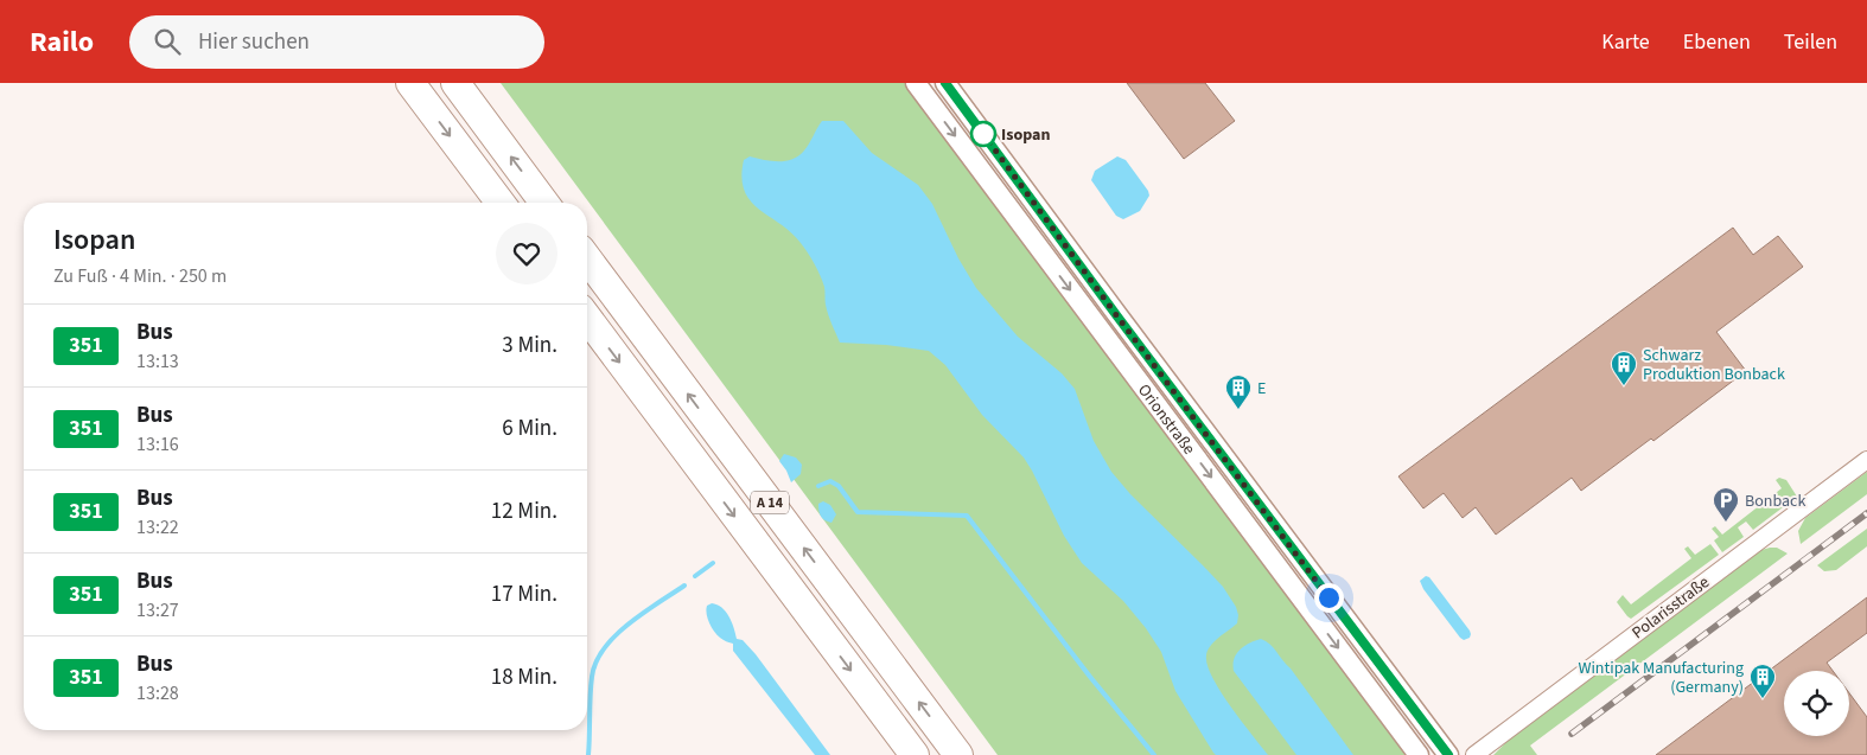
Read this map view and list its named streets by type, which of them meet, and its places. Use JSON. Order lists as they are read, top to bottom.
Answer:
{
  "streets": {
    "highway": ["A 14"],
    "street": ["Orionstraße", "Polarisstraße"]
  },
  "places": {
    "other": ["Isopan"],
    "building": ["Schwarz Produktion Bonback", "E", "Wintipak Manufacturing (Germany)"],
    "parking": ["Bonback"]
  },
  "lines": ["bus line 351"],
  "page": {
    "header": "Railo",
    "search": "Hier suchen",
    "nav": ["Karte", "Ebenen", "Teilen"],
    "heading": ["Isopan", "Zu Fuß · 4 Min. · 250 m"],
    "list": [
      {
        "mark": "351",
        "name": "Bus",
        "note": "13:13",
        "value": "3 Min."
      },
      {
        "mark": "351",
        "name": "Bus",
        "note": "13:16",
        "value": "6 Min."
      },
      {
        "mark": "351",
        "name": "Bus",
        "note": "13:22",
        "value": "12 Min."
      },
      {
        "mark": "351",
        "name": "Bus",
        "note": "13:27",
        "value": "17 Min."
      },
      {
        "mark": "351",
        "name": "Bus",
        "note": "13:28",
        "value": "18 Min."
      }
    ]
  }
}
